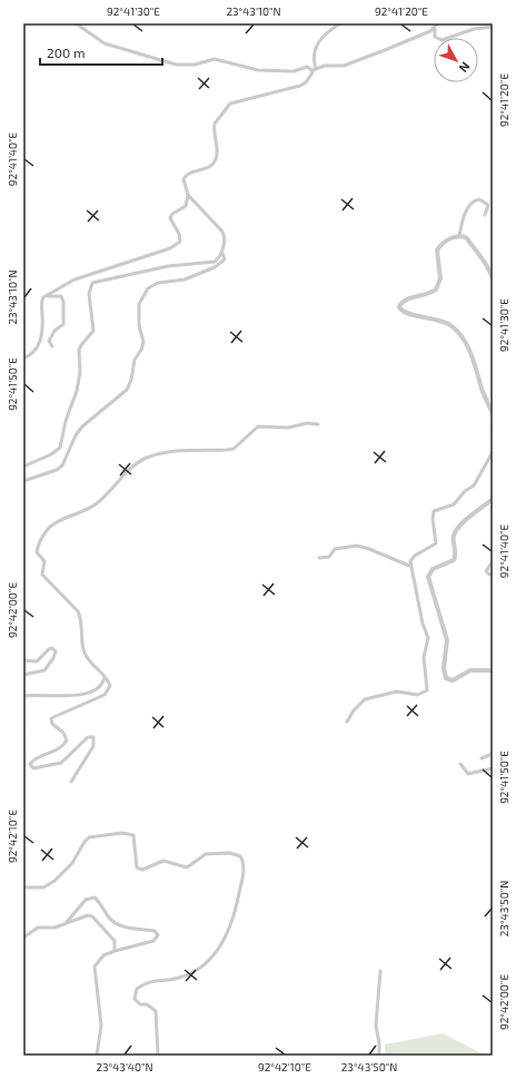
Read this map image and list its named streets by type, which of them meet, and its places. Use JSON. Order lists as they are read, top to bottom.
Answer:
{
  "scale_bar": "200 m",
  "north": "bottom right",
  "coordinates": [
    "92°41'30\"E",
    "23°43'10\"N",
    "92°41'20\"E",
    "92°41'40\"E",
    "92°41'50\"E",
    "92°42'00\"E",
    "92°42'10\"E",
    "23°43'50\"N",
    "23°43'40\"N"
  ]
}
